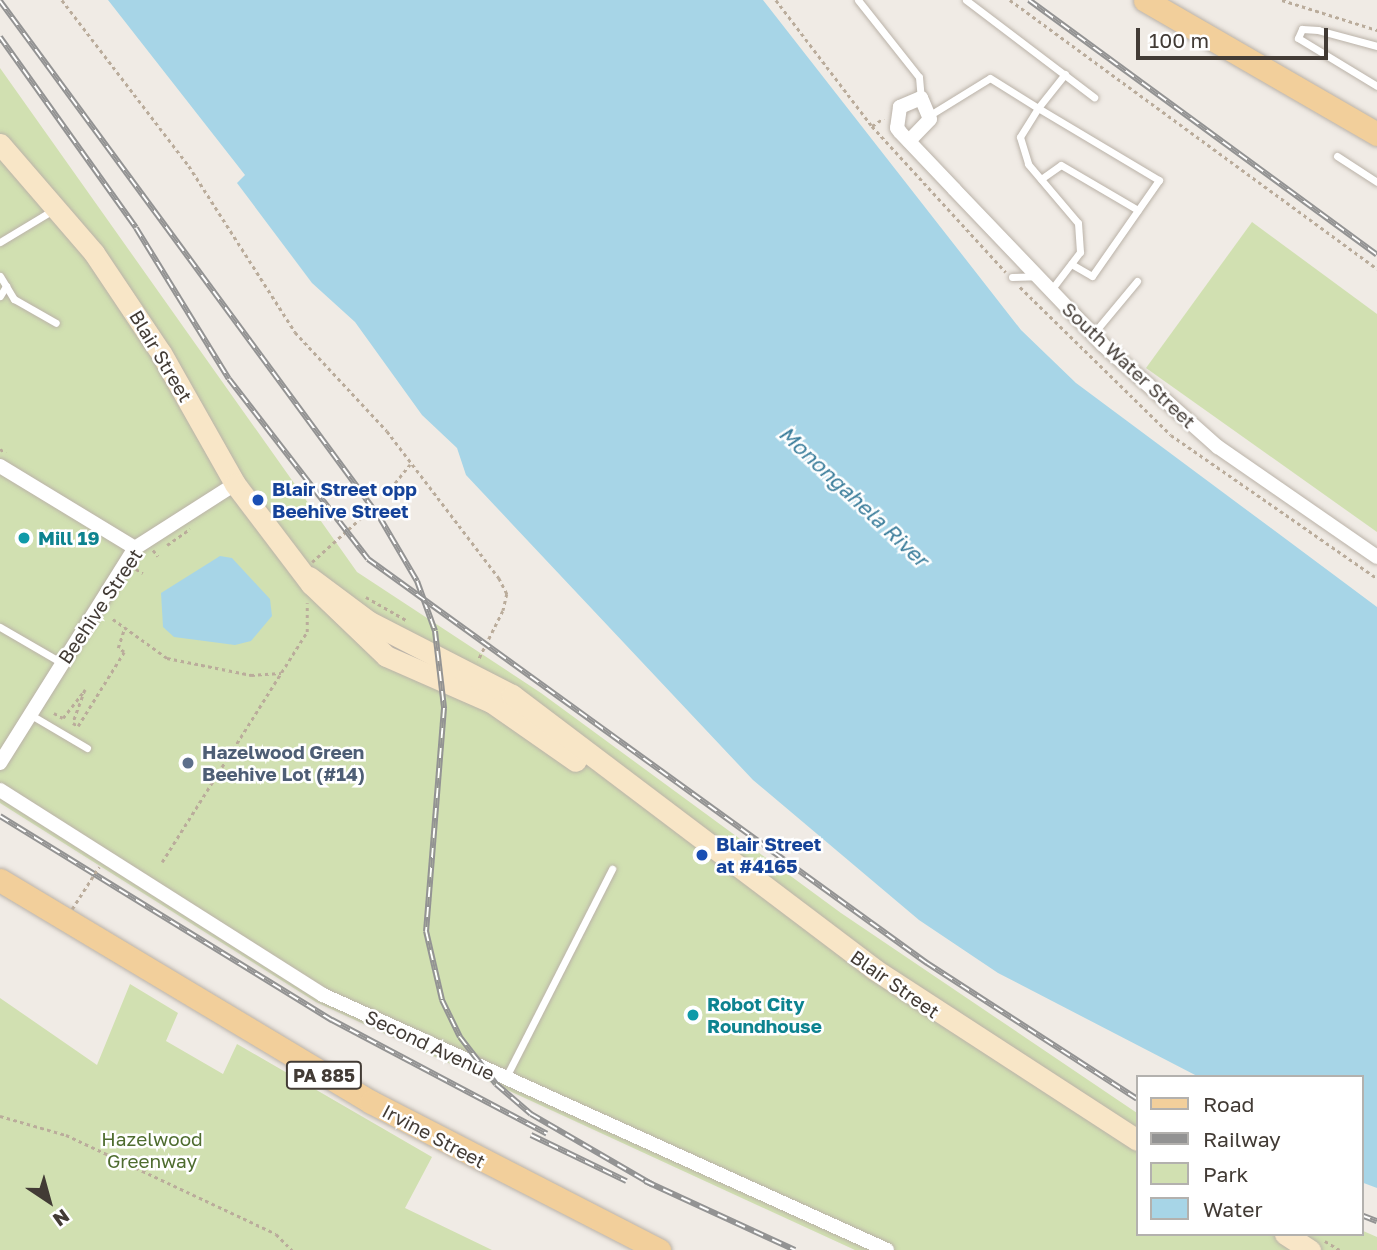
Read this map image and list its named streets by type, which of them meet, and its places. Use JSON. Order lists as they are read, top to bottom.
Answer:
{
  "streets": {
    "main road": ["PA 885", "Irvine Street"],
    "street": [
      "Blair Street",
      "South Water Street",
      "Beehive Street",
      "Second Avenue"
    ]
  },
  "crossings": [
    ["Blair Street", "Beehive Street"]
  ],
  "water": ["Monongahela River"],
  "parks": ["Hazelwood Greenway"],
  "places": [
    "Blair Street opp Beehive Street",
    "Mill 19",
    "Hazelwood Green Beehive Lot (#14)",
    "Blair Street at #4165",
    "Robot City Roundhouse"
  ],
  "legend": [
    "Road",
    "Railway",
    "Park",
    "Water"
  ],
  "scale_bar": "100 m",
  "north": "bottom right"
}
